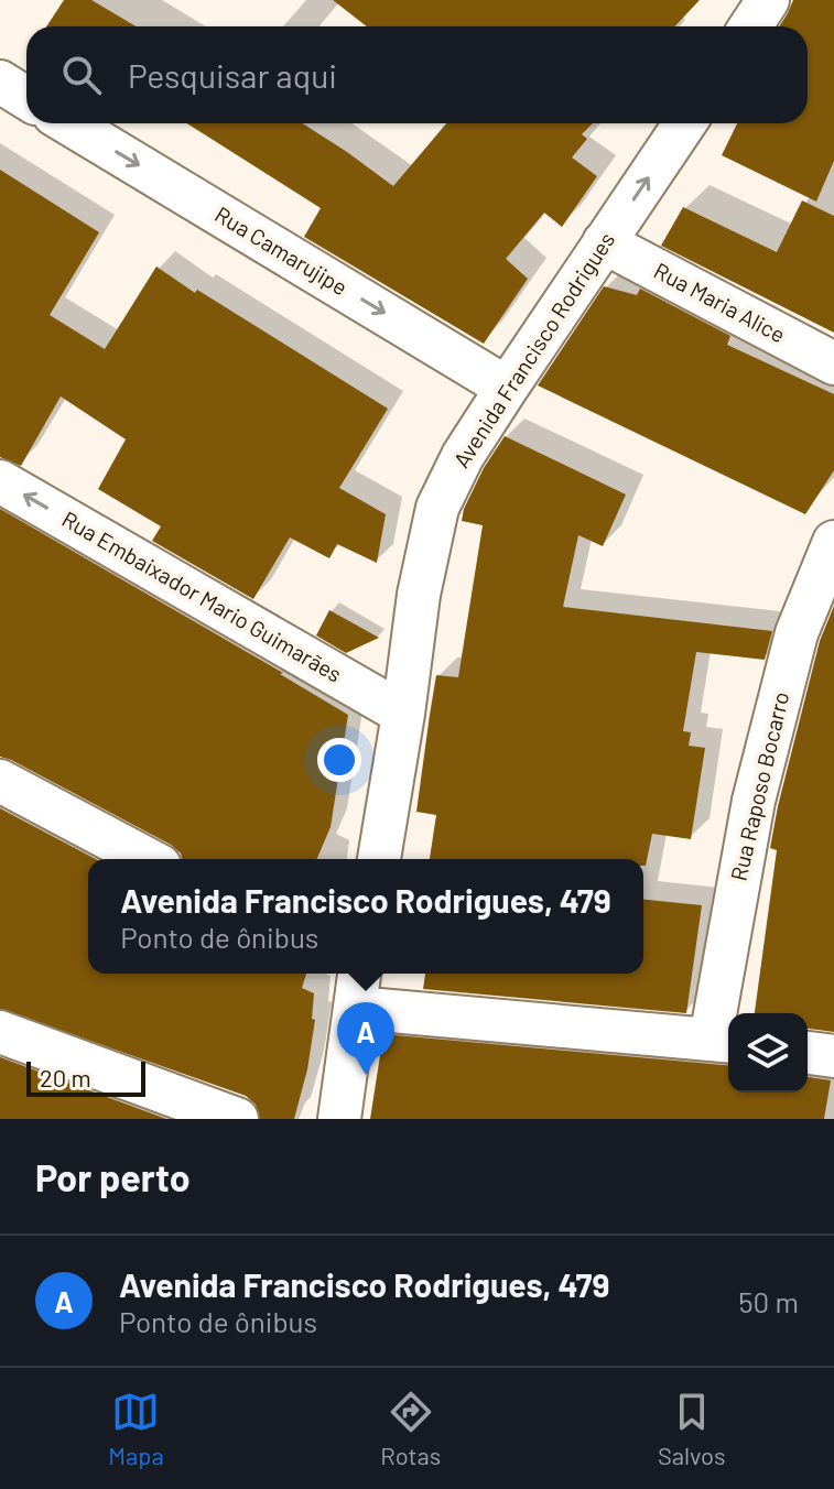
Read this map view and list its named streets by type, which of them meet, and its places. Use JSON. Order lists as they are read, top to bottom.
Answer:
{
  "streets": {
    "street": [
      "Rua Camarujipe",
      "Rua Maria Alice",
      "Avenida Francisco Rodrigues",
      "Rua Embaixador Mario Guimarães",
      "Rua Raposo Bocarro"
    ]
  },
  "crossings": [
    ["Rua Camarujipe", "Avenida Francisco Rodrigues"],
    ["Rua Maria Alice", "Avenida Francisco Rodrigues"],
    ["Avenida Francisco Rodrigues", "Rua Embaixador Mario Guimarães"]
  ],
  "one_way": ["Rua Camarujipe"],
  "scale_bar": "20 m",
  "page": {
    "search": "Pesquisar aqui",
    "popup": ["Avenida Francisco Rodrigues, 479", "Ponto de ônibus"],
    "pins": "A",
    "scale": "20 m",
    "heading": "Por perto",
    "list": [
      {
        "mark": "A",
        "name": "Avenida Francisco Rodrigues, 479",
        "note": "Ponto de ônibus",
        "value": "50 m"
      }
    ],
    "nav": ["Mapa", "Rotas", "Salvos"]
  }
}
